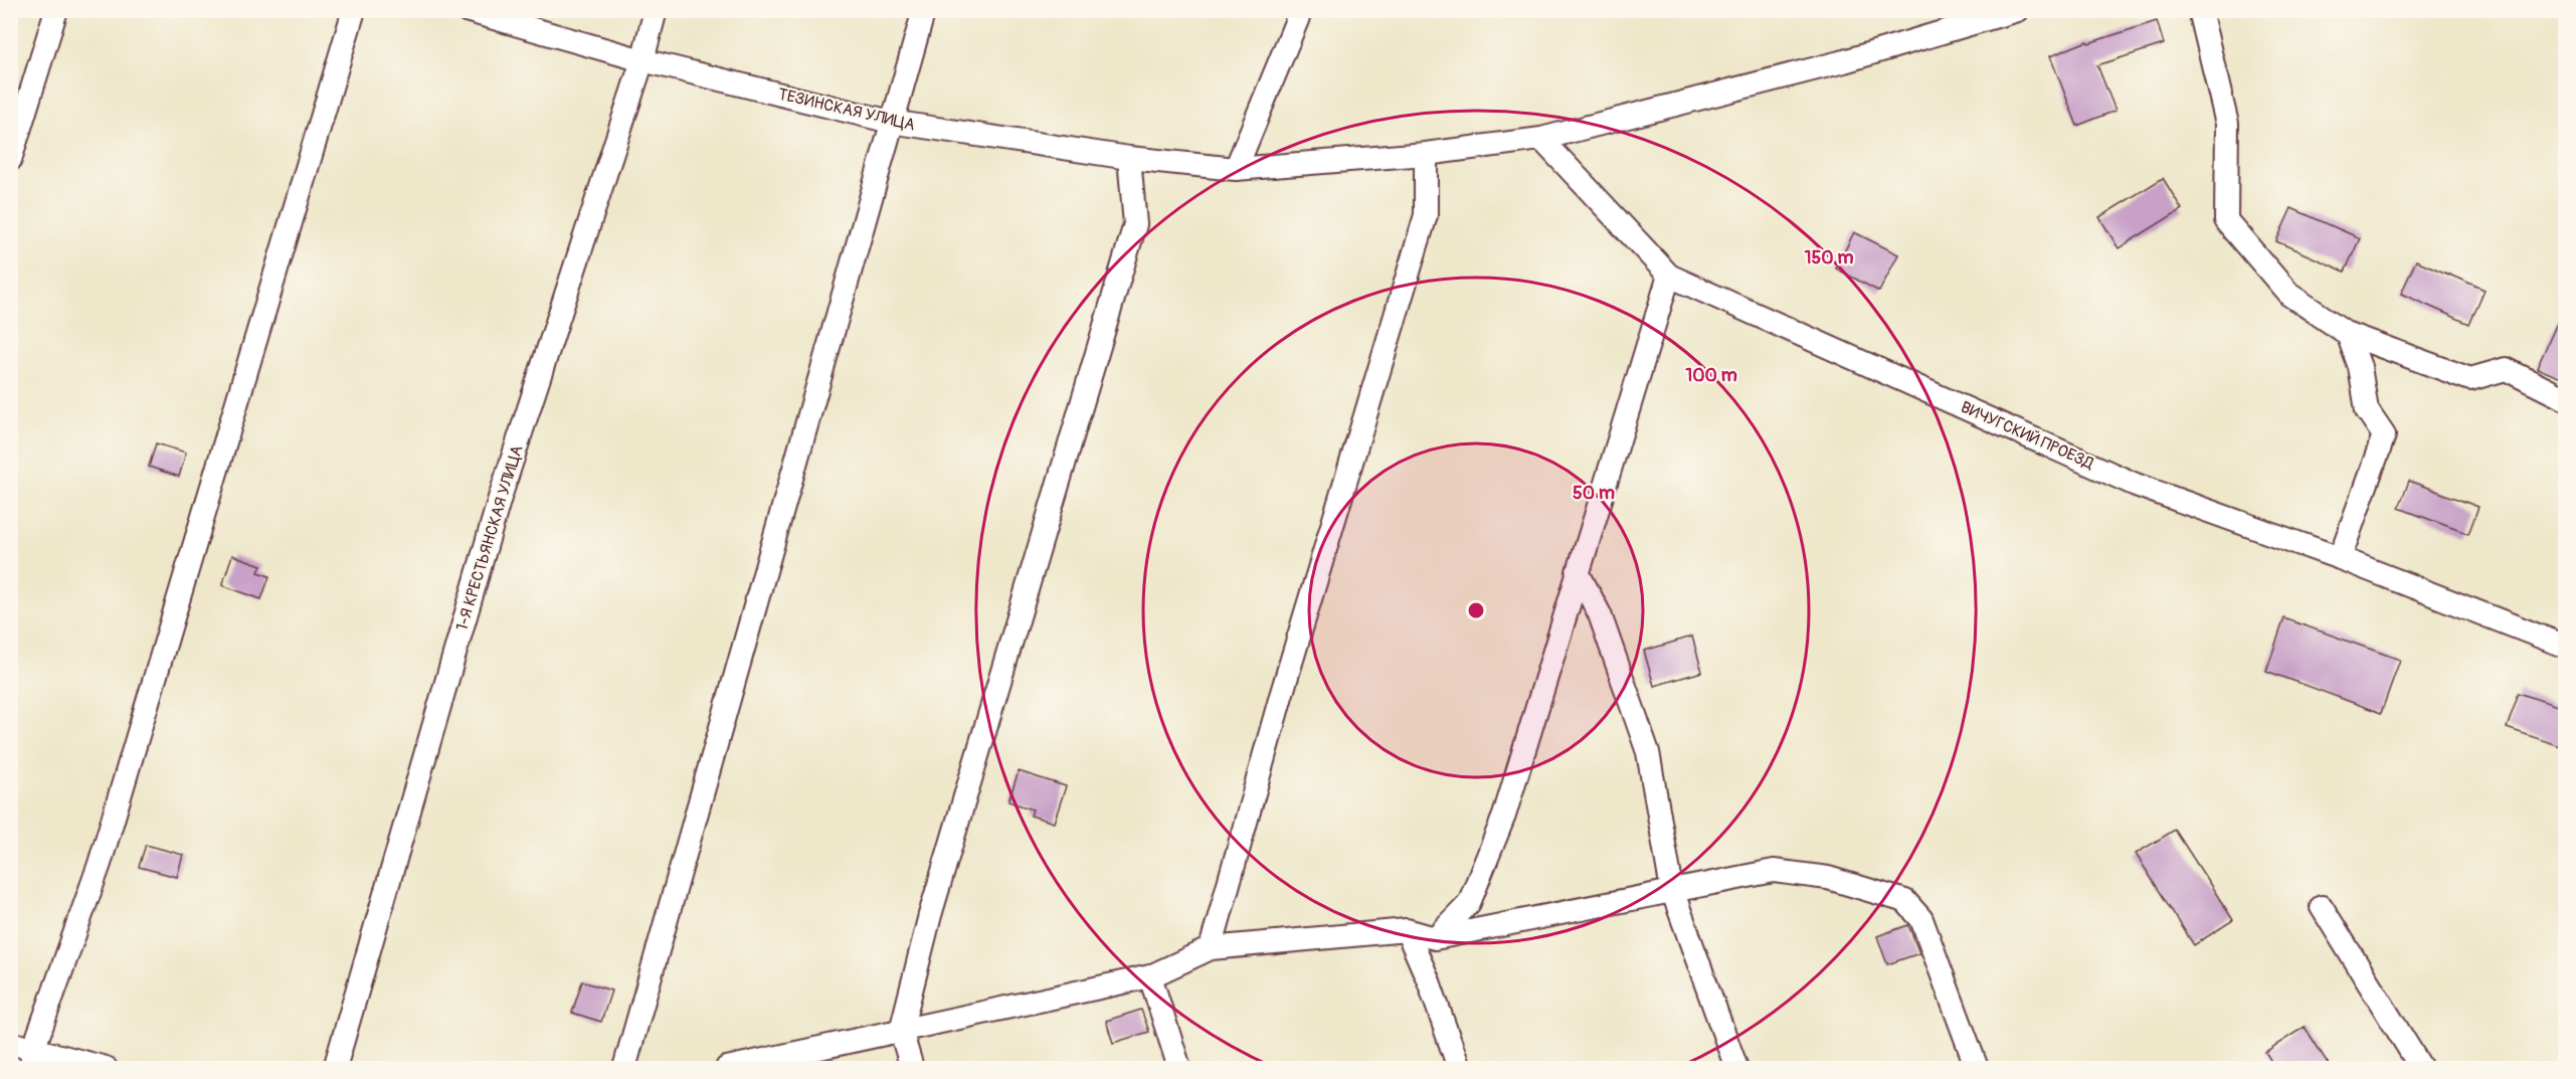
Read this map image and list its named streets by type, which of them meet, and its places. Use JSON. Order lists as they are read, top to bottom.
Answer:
{
  "streets": {
    "street": ["ТЕЗИНСКАЯ УЛИЦА", "ВИЧУГСКИЙ ПРОЕЗД", "1-Я КРЕСТЬЯНСКАЯ УЛИЦА"]
  },
  "crossings": [
    ["ТЕЗИНСКАЯ УЛИЦА", "ВИЧУГСКИЙ ПРОЕЗД"],
    ["ТЕЗИНСКАЯ УЛИЦА", "1-Я КРЕСТЬЯНСКАЯ УЛИЦА"]
  ],
  "rings": ["150 m", "100 m", "50 m"]
}
